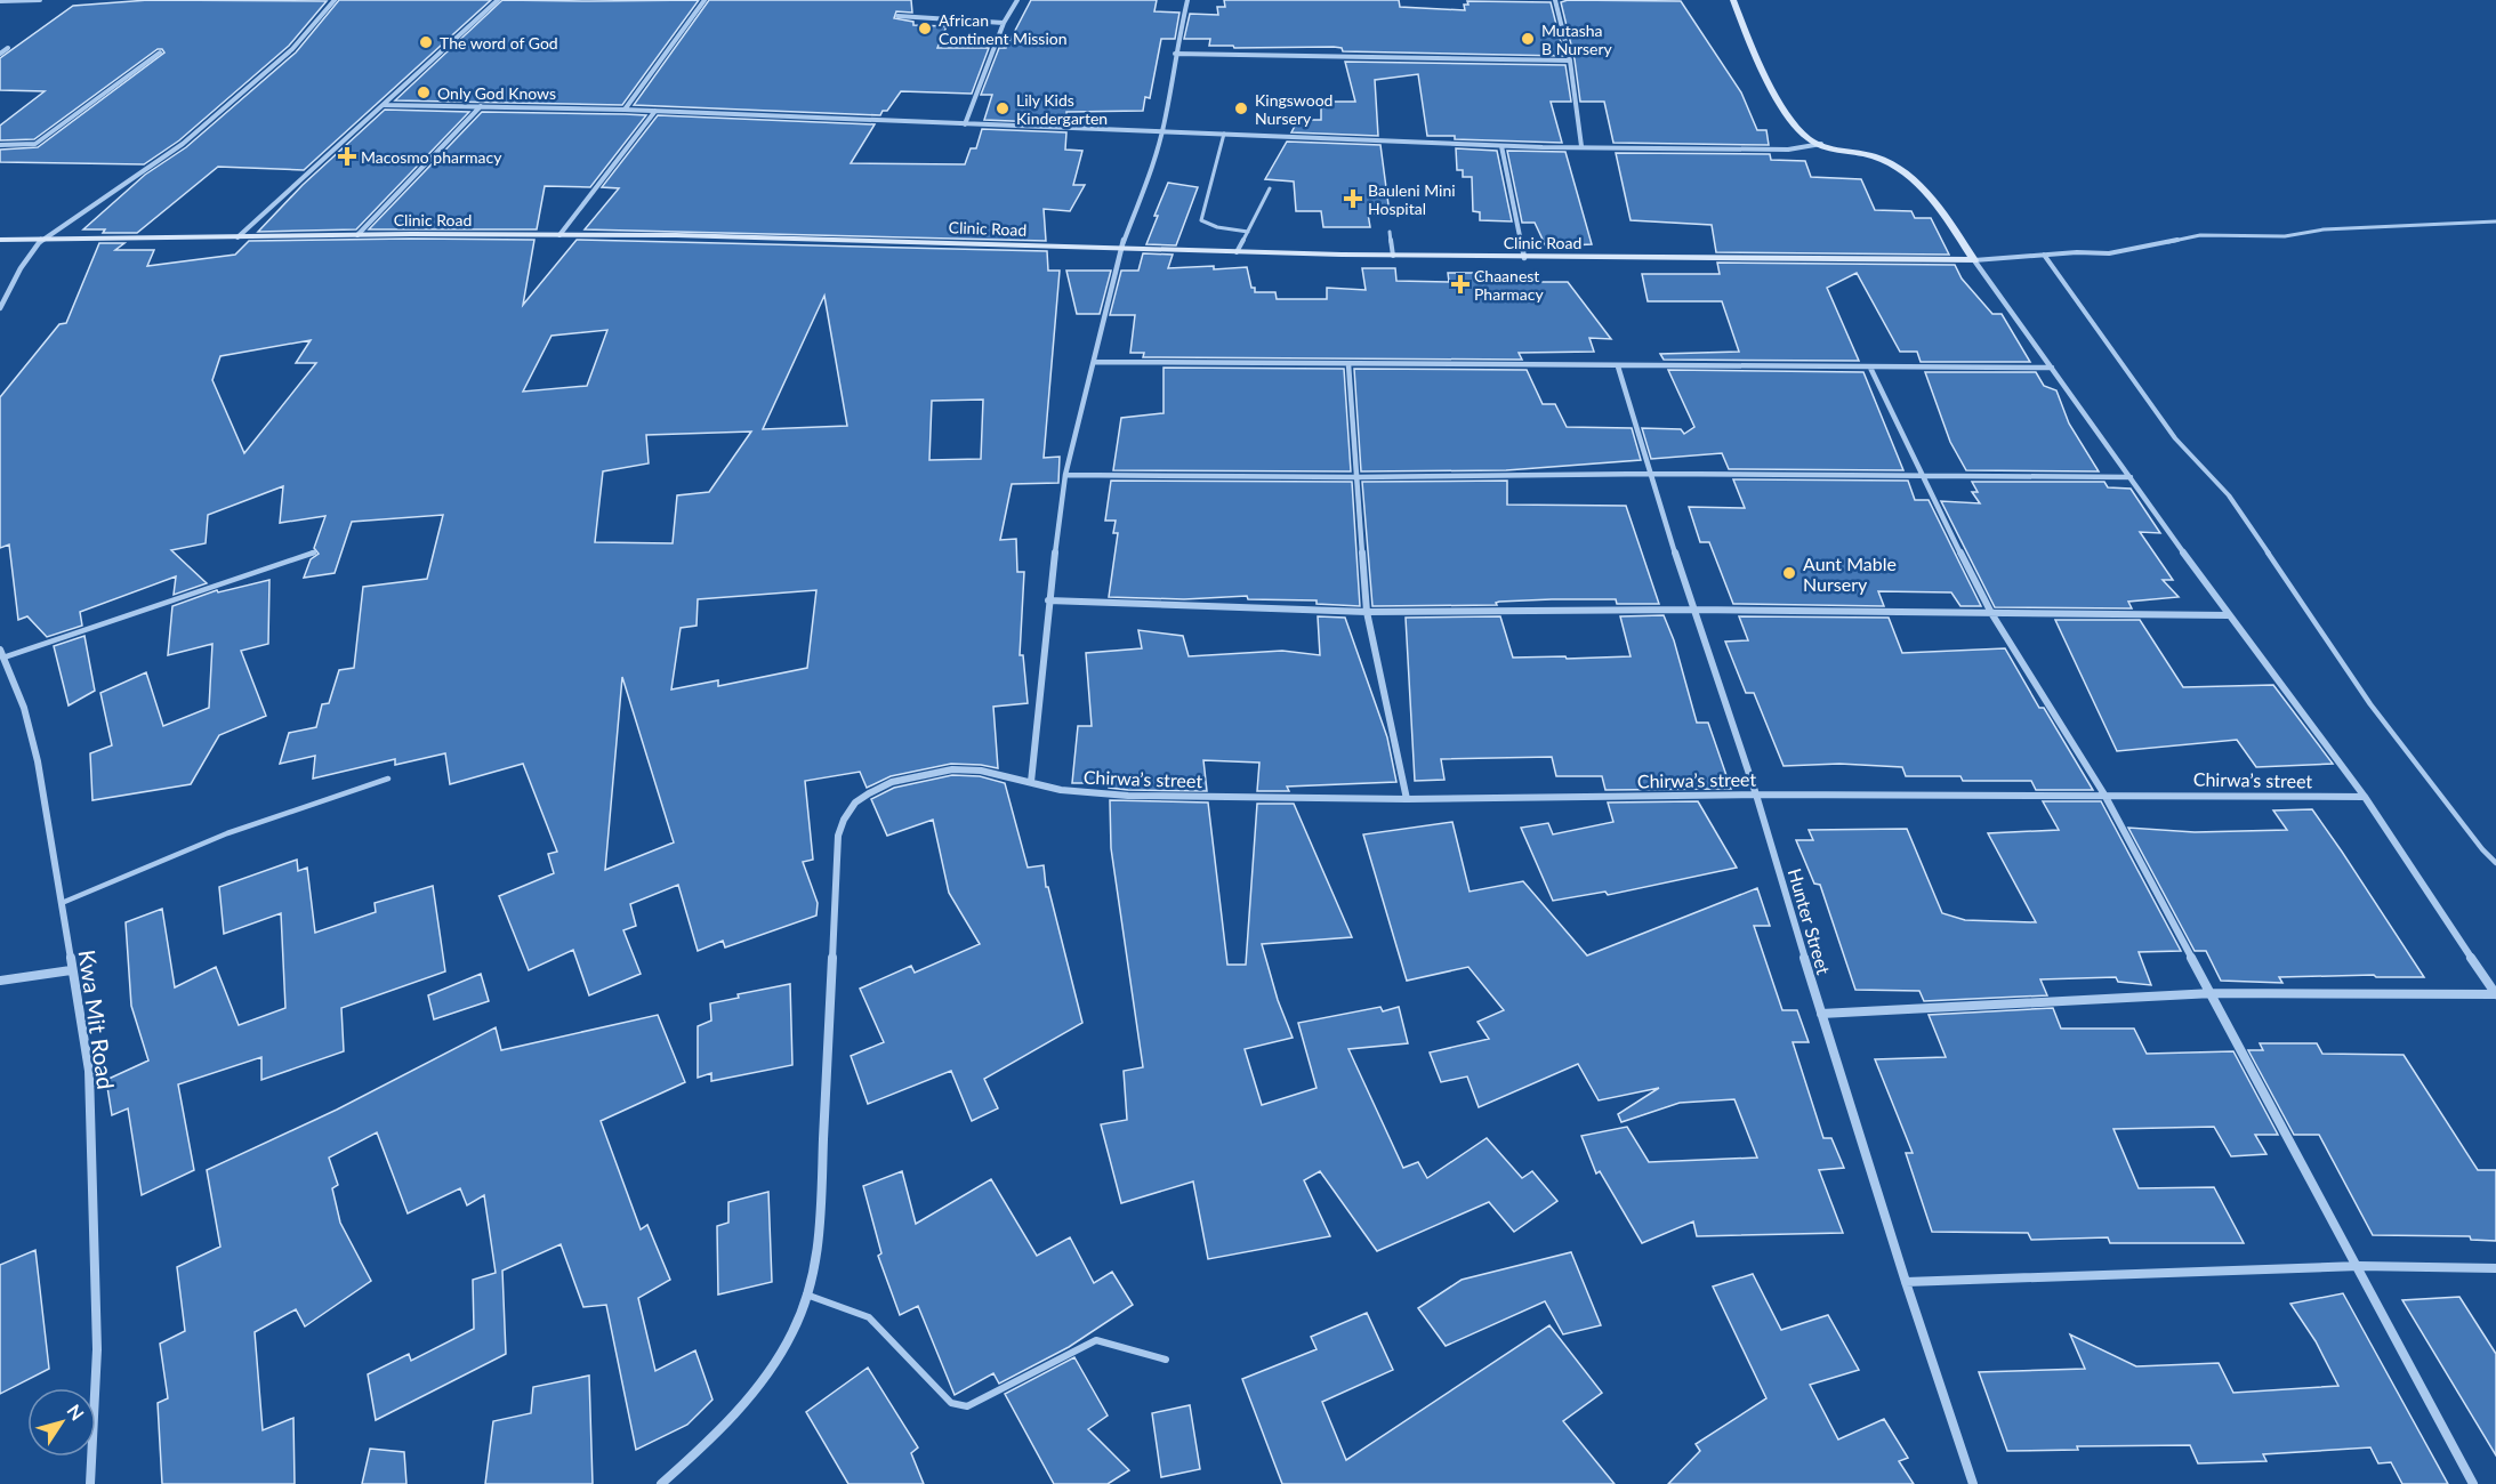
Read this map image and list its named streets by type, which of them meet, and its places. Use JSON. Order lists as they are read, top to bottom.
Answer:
{
  "streets": {
    "street": [
      "Clinic Road",
      "Chirwa’s street",
      "Hunter Street",
      "Kwa Mit Road"
    ]
  },
  "crossings": [
    ["Chirwa’s street", "Hunter Street"]
  ],
  "places": {
    "other": [
      "African Continent Mission",
      "Mutasha B Nursery",
      "The word of God",
      "Only God Knows",
      "Lily Kids Kindergarten",
      "Kingswood Nursery",
      "Aunt Mable Nursery"
    ],
    "health": ["Macosmo pharmacy", "Bauleni Mini Hospital", "Chaanest Pharmacy"]
  },
  "north": "top right"
}
